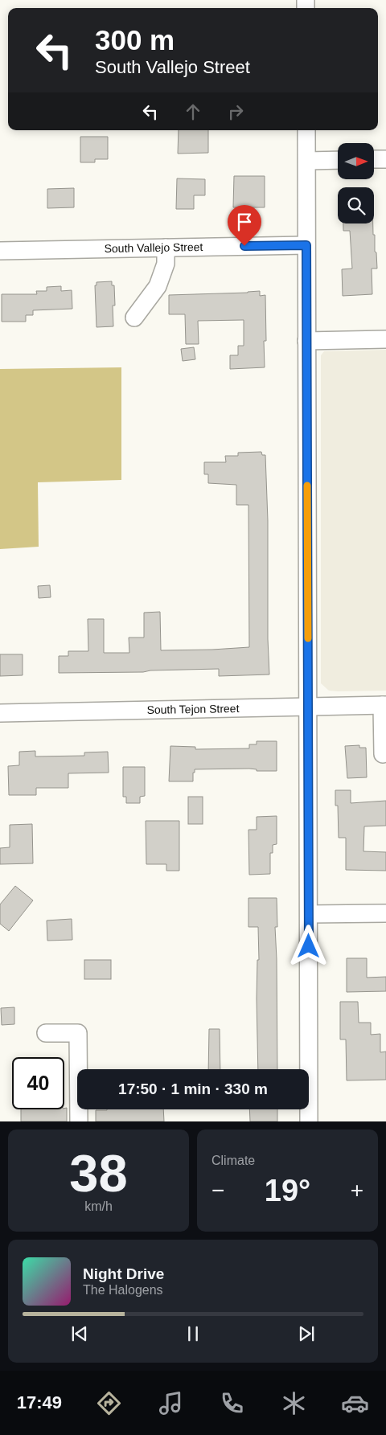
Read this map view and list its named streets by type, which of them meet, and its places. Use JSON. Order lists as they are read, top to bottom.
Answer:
{
  "streets": {
    "street": ["South Vallejo Street", "South Tejon Street"]
  },
  "north": "right",
  "page": {
    "turn": ["300 m", "South Vallejo Street"],
    "limit": "40",
    "trip": "17:50 · 1 min · 330 m",
    "tile": [
      ["38", "km/h"],
      "Climate"
    ],
    "heat": ["−", "19°", "+"],
    "song": ["Night Drive", "The Halogens"],
    "tabs": "17:49"
  }
}
